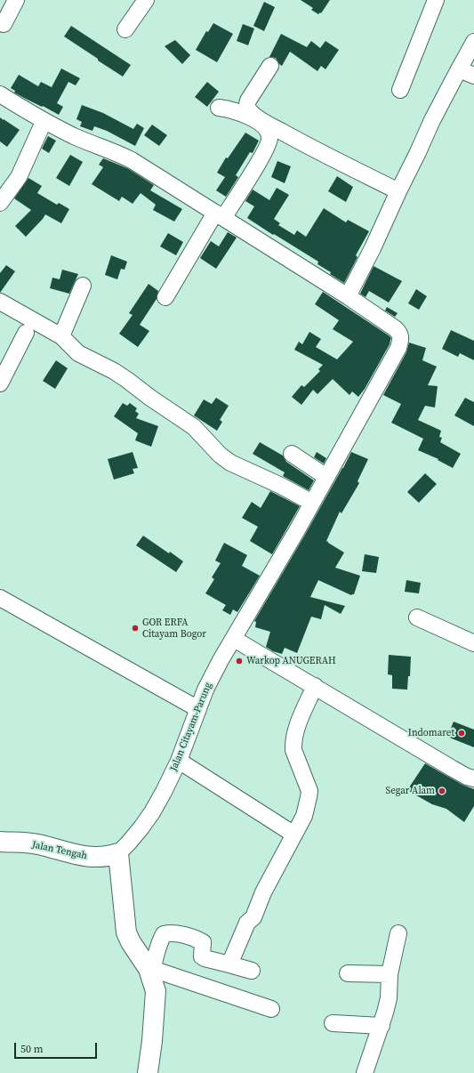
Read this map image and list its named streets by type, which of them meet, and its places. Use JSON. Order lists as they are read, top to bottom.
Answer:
{
  "streets": {
    "main road": ["Jalan Tengah"],
    "street": ["Jalan Citayam-Parung"]
  },
  "crossings": [
    ["Jalan Citayam-Parung", "Jalan Tengah"]
  ],
  "places": [
    "GOR ERFA Citayam Bogor",
    "Warkop ANUGERAH",
    "Indomaret",
    "Segar Alam"
  ],
  "scale_bar": "50 m"
}
